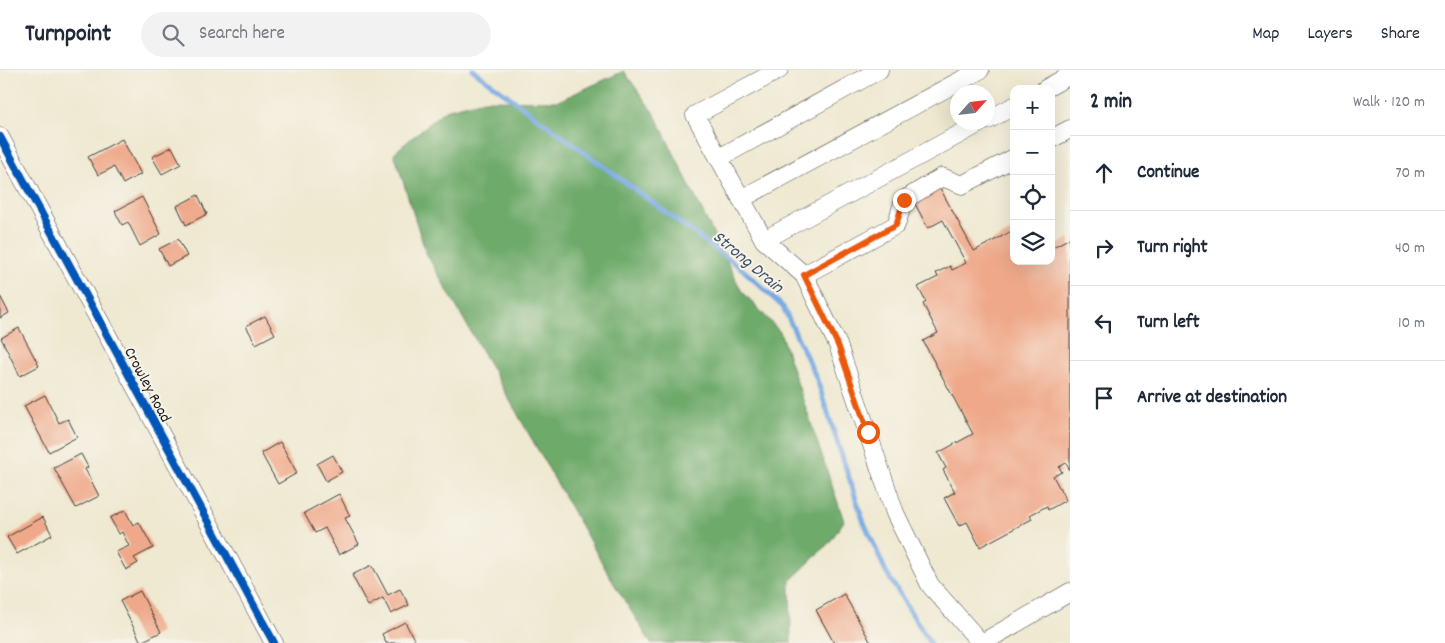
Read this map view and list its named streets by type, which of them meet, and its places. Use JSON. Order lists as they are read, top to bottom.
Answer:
{
  "streets": {
    "street": ["Crowley Road"]
  },
  "water": ["Strong Drain"],
  "north": "top right",
  "page": {
    "header": "Turnpoint",
    "search": "Search here",
    "nav": ["Map", "Layers", "Share"],
    "heading": ["2 min", "Walk · 120 m"],
    "map_buttons": ["+", "−"],
    "list": [
      ["Continue", "70 m"],
      ["Turn right", "40 m"],
      ["Turn left", "10 m"],
      "Arrive at destination"
    ]
  }
}
